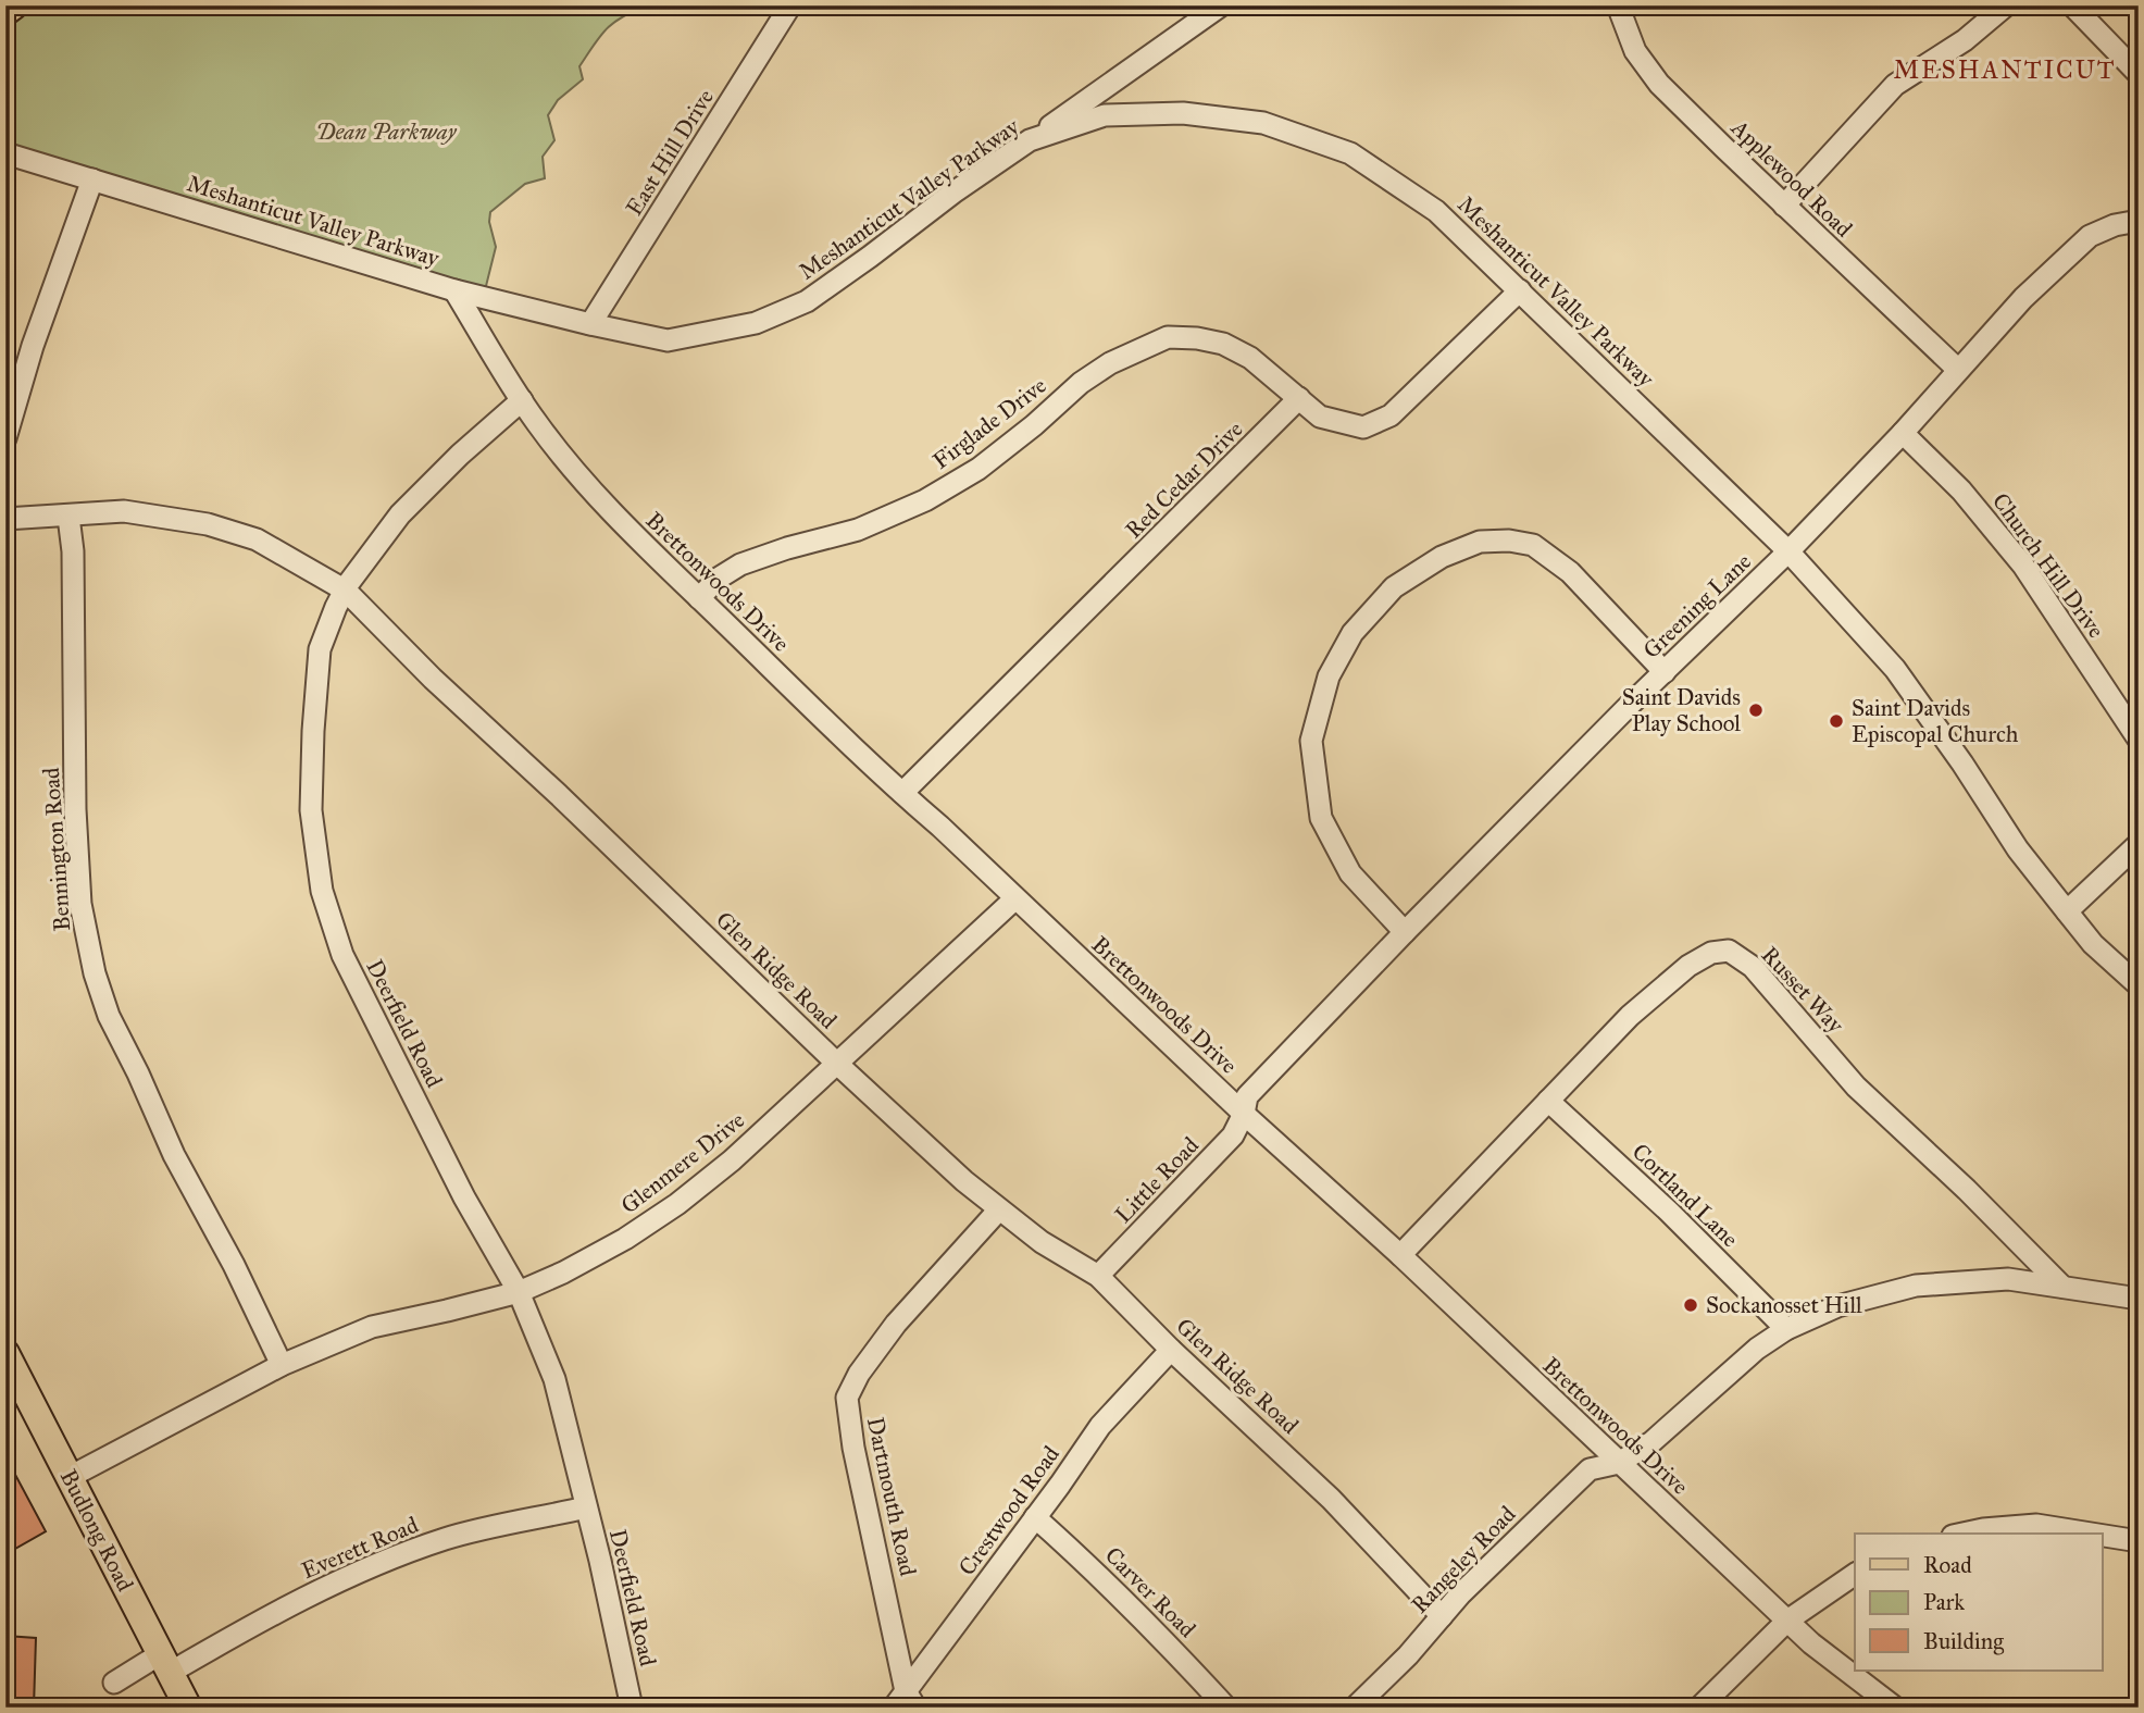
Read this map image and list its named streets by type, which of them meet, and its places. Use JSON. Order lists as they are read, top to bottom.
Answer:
{
  "streets": {
    "main road": ["Budlong Road"],
    "street": [
      "East Hill Drive",
      "Applewood Road",
      "Meshanticut Valley Parkway",
      "Firglade Drive",
      "Red Cedar Drive",
      "Church Hill Drive",
      "Brettonwoods Drive",
      "Greening Lane",
      "Bennington Road",
      "Glen Ridge Road",
      "Russet Way",
      "Deerfield Road",
      "Glenmere Drive",
      "Little Road",
      "Cortland Lane",
      "Dartmouth Road",
      "Crestwood Road",
      "Everett Road",
      "Rangeley Road",
      "Carver Road"
    ]
  },
  "crossings": [
    ["East Hill Drive", "Meshanticut Valley Parkway"],
    ["Applewood Road", "Greening Lane"],
    ["Meshanticut Valley Parkway", "Brettonwoods Drive"],
    ["Meshanticut Valley Parkway", "Greening Lane"],
    ["Firglade Drive", "Red Cedar Drive"],
    ["Firglade Drive", "Brettonwoods Drive"],
    ["Red Cedar Drive", "Brettonwoods Drive"],
    ["Church Hill Drive", "Greening Lane"],
    ["Brettonwoods Drive", "Greening Lane"],
    ["Brettonwoods Drive", "Russet Way"],
    ["Brettonwoods Drive", "Deerfield Road"],
    ["Brettonwoods Drive", "Glenmere Drive"],
    ["Brettonwoods Drive", "Little Road"],
    ["Brettonwoods Drive", "Rangeley Road"],
    ["Greening Lane", "Little Road"],
    ["Bennington Road", "Glen Ridge Road"],
    ["Bennington Road", "Glenmere Drive"],
    ["Glen Ridge Road", "Deerfield Road"],
    ["Glen Ridge Road", "Glenmere Drive"],
    ["Glen Ridge Road", "Little Road"],
    ["Glen Ridge Road", "Dartmouth Road"],
    ["Glen Ridge Road", "Crestwood Road"],
    ["Glen Ridge Road", "Rangeley Road"],
    ["Russet Way", "Cortland Lane"],
    ["Russet Way", "Rangeley Road"],
    ["Deerfield Road", "Glenmere Drive"],
    ["Deerfield Road", "Everett Road"],
    ["Glenmere Drive", "Budlong Road"],
    ["Cortland Lane", "Rangeley Road"],
    ["Dartmouth Road", "Crestwood Road"],
    ["Crestwood Road", "Carver Road"],
    ["Budlong Road", "Everett Road"]
  ],
  "districts": ["MESHANTICUT"],
  "parks": ["Dean Parkway"],
  "places": ["Saint Davids Play School", "Saint Davids Episcopal Church", "Sockanosset Hill"],
  "legend": ["Road", "Park", "Building"]
}
